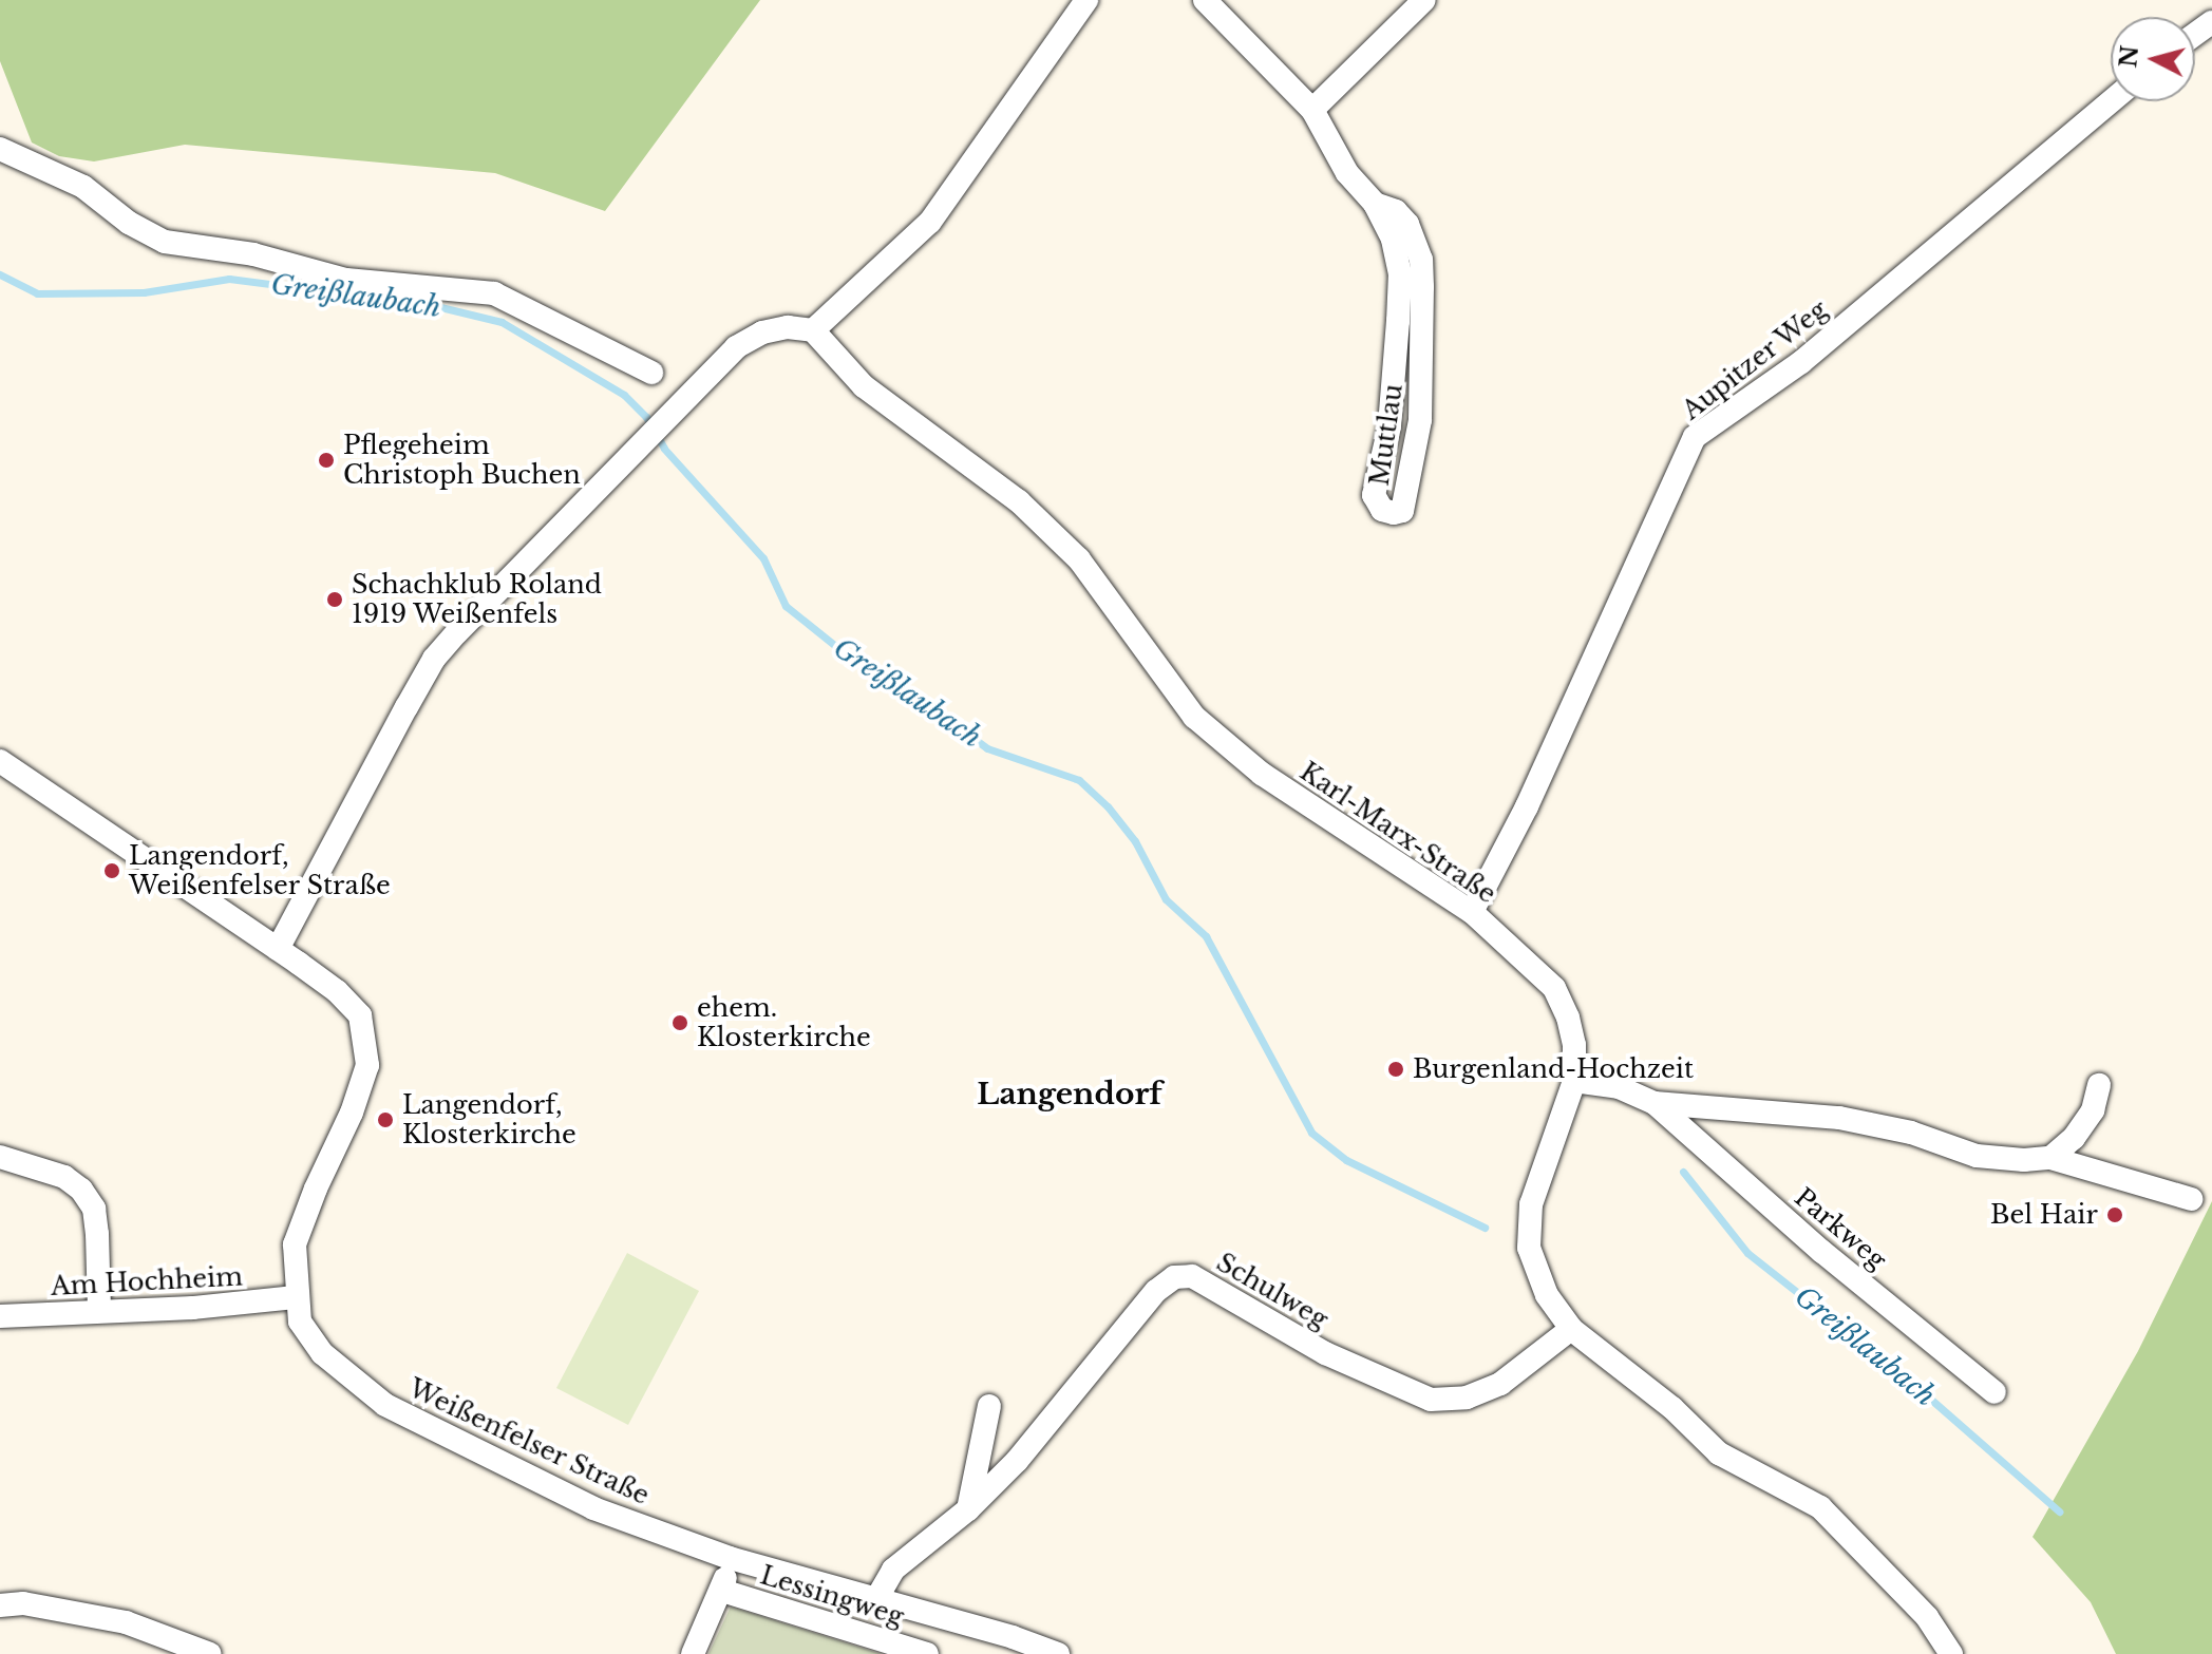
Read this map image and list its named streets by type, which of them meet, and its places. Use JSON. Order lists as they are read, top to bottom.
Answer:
{
  "streets": {
    "street": [
      "Aupitzer Weg",
      "Muttlau",
      "Karl-Marx-Straße",
      "Parkweg",
      "Am Hochheim",
      "Schulweg",
      "Weißenfelser Straße",
      "Lessingweg"
    ]
  },
  "crossings": [
    ["Aupitzer Weg", "Karl-Marx-Straße"],
    ["Karl-Marx-Straße", "Parkweg"],
    ["Karl-Marx-Straße", "Schulweg"],
    ["Am Hochheim", "Weißenfelser Straße"],
    ["Schulweg", "Weißenfelser Straße"]
  ],
  "districts": ["Langendorf"],
  "water": ["Greißlaubach"],
  "places": [
    "Pflegeheim Christoph Buchen",
    "Schachklub Roland 1919 Weißenfels",
    "Langendorf, Weißenfelser Straße",
    "ehem. Klosterkirche",
    "Burgenland-Hochzeit",
    "Langendorf, Klosterkirche",
    "Bel Hair"
  ],
  "north": "left"
}
